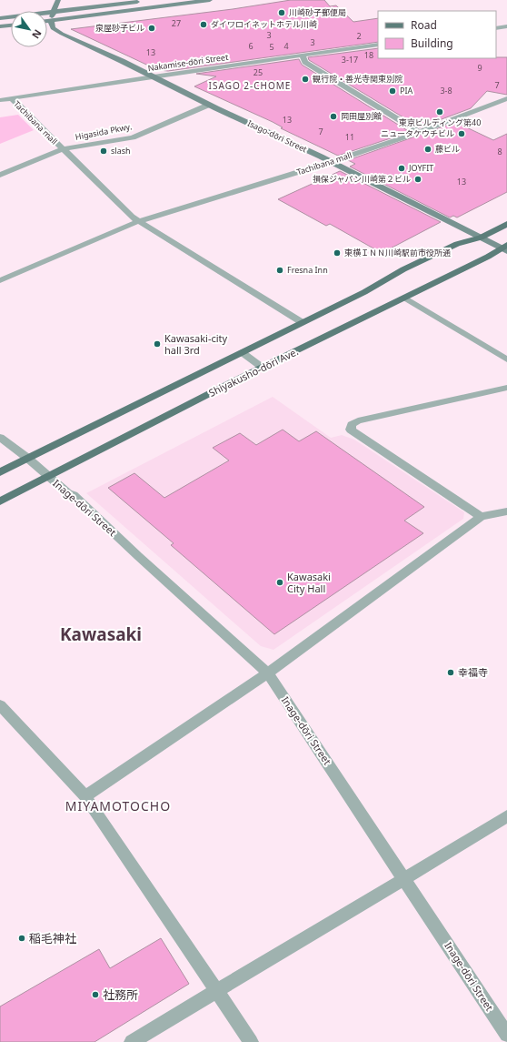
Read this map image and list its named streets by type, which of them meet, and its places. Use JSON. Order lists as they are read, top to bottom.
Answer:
{
  "streets": {
    "main road": ["Shiyakusho-dōri Ave."],
    "street": [
      "Nakamise-dōri Street",
      "Tachibana mall",
      "Higasida Pkwy.",
      "Isago-dōri Street",
      "Inage-dōri Street"
    ]
  },
  "crossings": [
    ["Nakamise-dōri Street", "Tachibana mall"],
    ["Nakamise-dōri Street", "Isago-dōri Street"],
    ["Tachibana mall", "Higasida Pkwy."],
    ["Tachibana mall", "Isago-dōri Street"],
    ["Higasida Pkwy.", "Isago-dōri Street"],
    ["Isago-dōri Street", "Shiyakusho-dōri Ave."],
    ["Shiyakusho-dōri Ave.", "Inage-dōri Street"]
  ],
  "districts": ["ISAGO 2-CHOME", "Kawasaki", "MIYAMOTOCHO"],
  "places": [
    "川崎砂子郵便局",
    "ダイワロイネットホテル川崎",
    "泉屋砂子ビル",
    "観行院・善光寺関東別院",
    "PIA",
    "東京ビルディング第40",
    "岡田屋別館",
    "ニュータケウチビル",
    "藤ビル",
    "slash",
    "JOYFIT",
    "損保ジャパン川崎第２ビル",
    "東横ＩＮＮ川崎駅前市役所通",
    "Fresna Inn",
    "Kawasaki-city hall 3rd",
    "Kawasaki City Hall",
    "幸福寺",
    "稲毛神社",
    "社務所"
  ],
  "house_numbers": [
    "27",
    "3",
    "2",
    "3",
    "6",
    "4",
    "5",
    "13",
    "18",
    "3-17",
    "9",
    "25",
    "7",
    "3-8",
    "13",
    "7",
    "11",
    "8",
    "13"
  ],
  "legend": ["Road", "Building"],
  "north": "bottom right"
}
